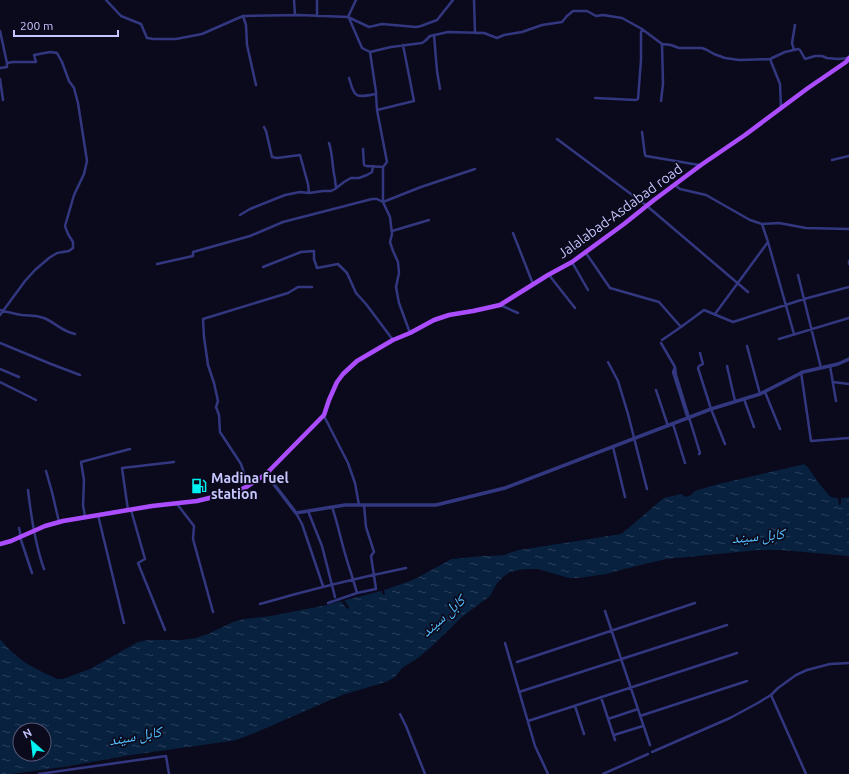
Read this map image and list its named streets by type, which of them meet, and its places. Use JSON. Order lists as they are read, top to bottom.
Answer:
{
  "streets": {
    "main road": ["Jalalabad-Asdabad road"]
  },
  "water": ["کابل سيند"],
  "places": {
    "fuel station": ["Madina fuel station"]
  },
  "scale_bar": "200 m",
  "north": "top left"
}
